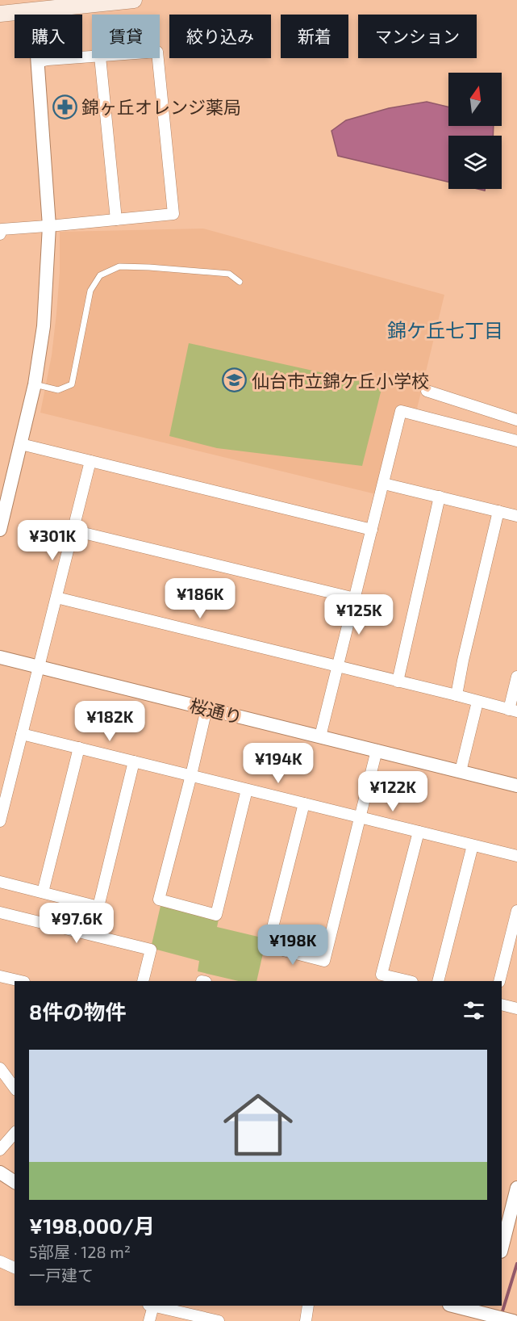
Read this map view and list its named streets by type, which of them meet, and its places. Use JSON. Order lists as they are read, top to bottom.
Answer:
{
  "streets": {
    "street": ["桜通り"]
  },
  "districts": ["錦ケ丘七丁目"],
  "places": {
    "pharmacy": ["錦ヶ丘オレンジ薬局"],
    "school or university": ["仙台市立錦ケ丘小学校"]
  },
  "north": "top",
  "page": {
    "chip": [
      "購入",
      "賃貸",
      "絞り込み",
      "新着",
      "マンション"
    ],
    "price": [
      "¥301K",
      "¥186K",
      "¥125K",
      "¥182K",
      "¥194K",
      "¥122K",
      "¥97.6K",
      "¥198K"
    ],
    "heading": "8件の物件",
    "list": [
      {
        "name": "¥198,000/月",
        "note": "5部屋 · 128 m² · 一戸建て"
      }
    ]
  }
}
